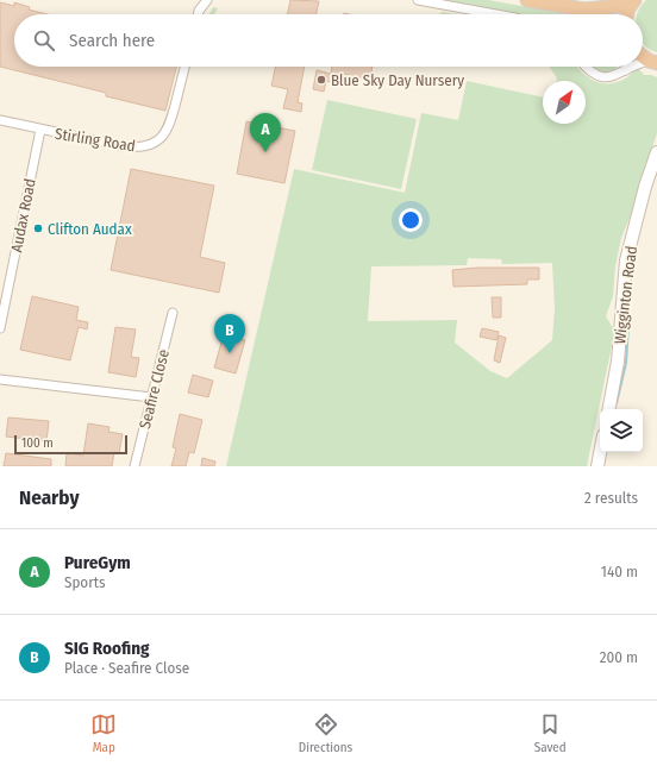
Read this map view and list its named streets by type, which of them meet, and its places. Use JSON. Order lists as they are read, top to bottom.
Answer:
{
  "streets": {
    "main road": ["Wigginton Road"],
    "street": ["Stirling Road", "Audax Road", "Seafire Close"]
  },
  "crossings": [
    ["Stirling Road", "Audax Road"]
  ],
  "places": ["Blue Sky Day Nursery", "Clifton Audax"],
  "scale_bar": "100 m",
  "north": "top right",
  "page": {
    "search": "Search here",
    "pins": ["A", "B"],
    "scale": "100 m",
    "heading": ["Nearby", "2 results"],
    "list": [
      {
        "mark": "A",
        "name": "PureGym",
        "note": "Sports",
        "value": "140 m"
      },
      {
        "mark": "B",
        "name": "SIG Roofing",
        "note": "Place · Seafire Close",
        "value": "200 m"
      }
    ],
    "nav": ["Map", "Directions", "Saved"]
  }
}
